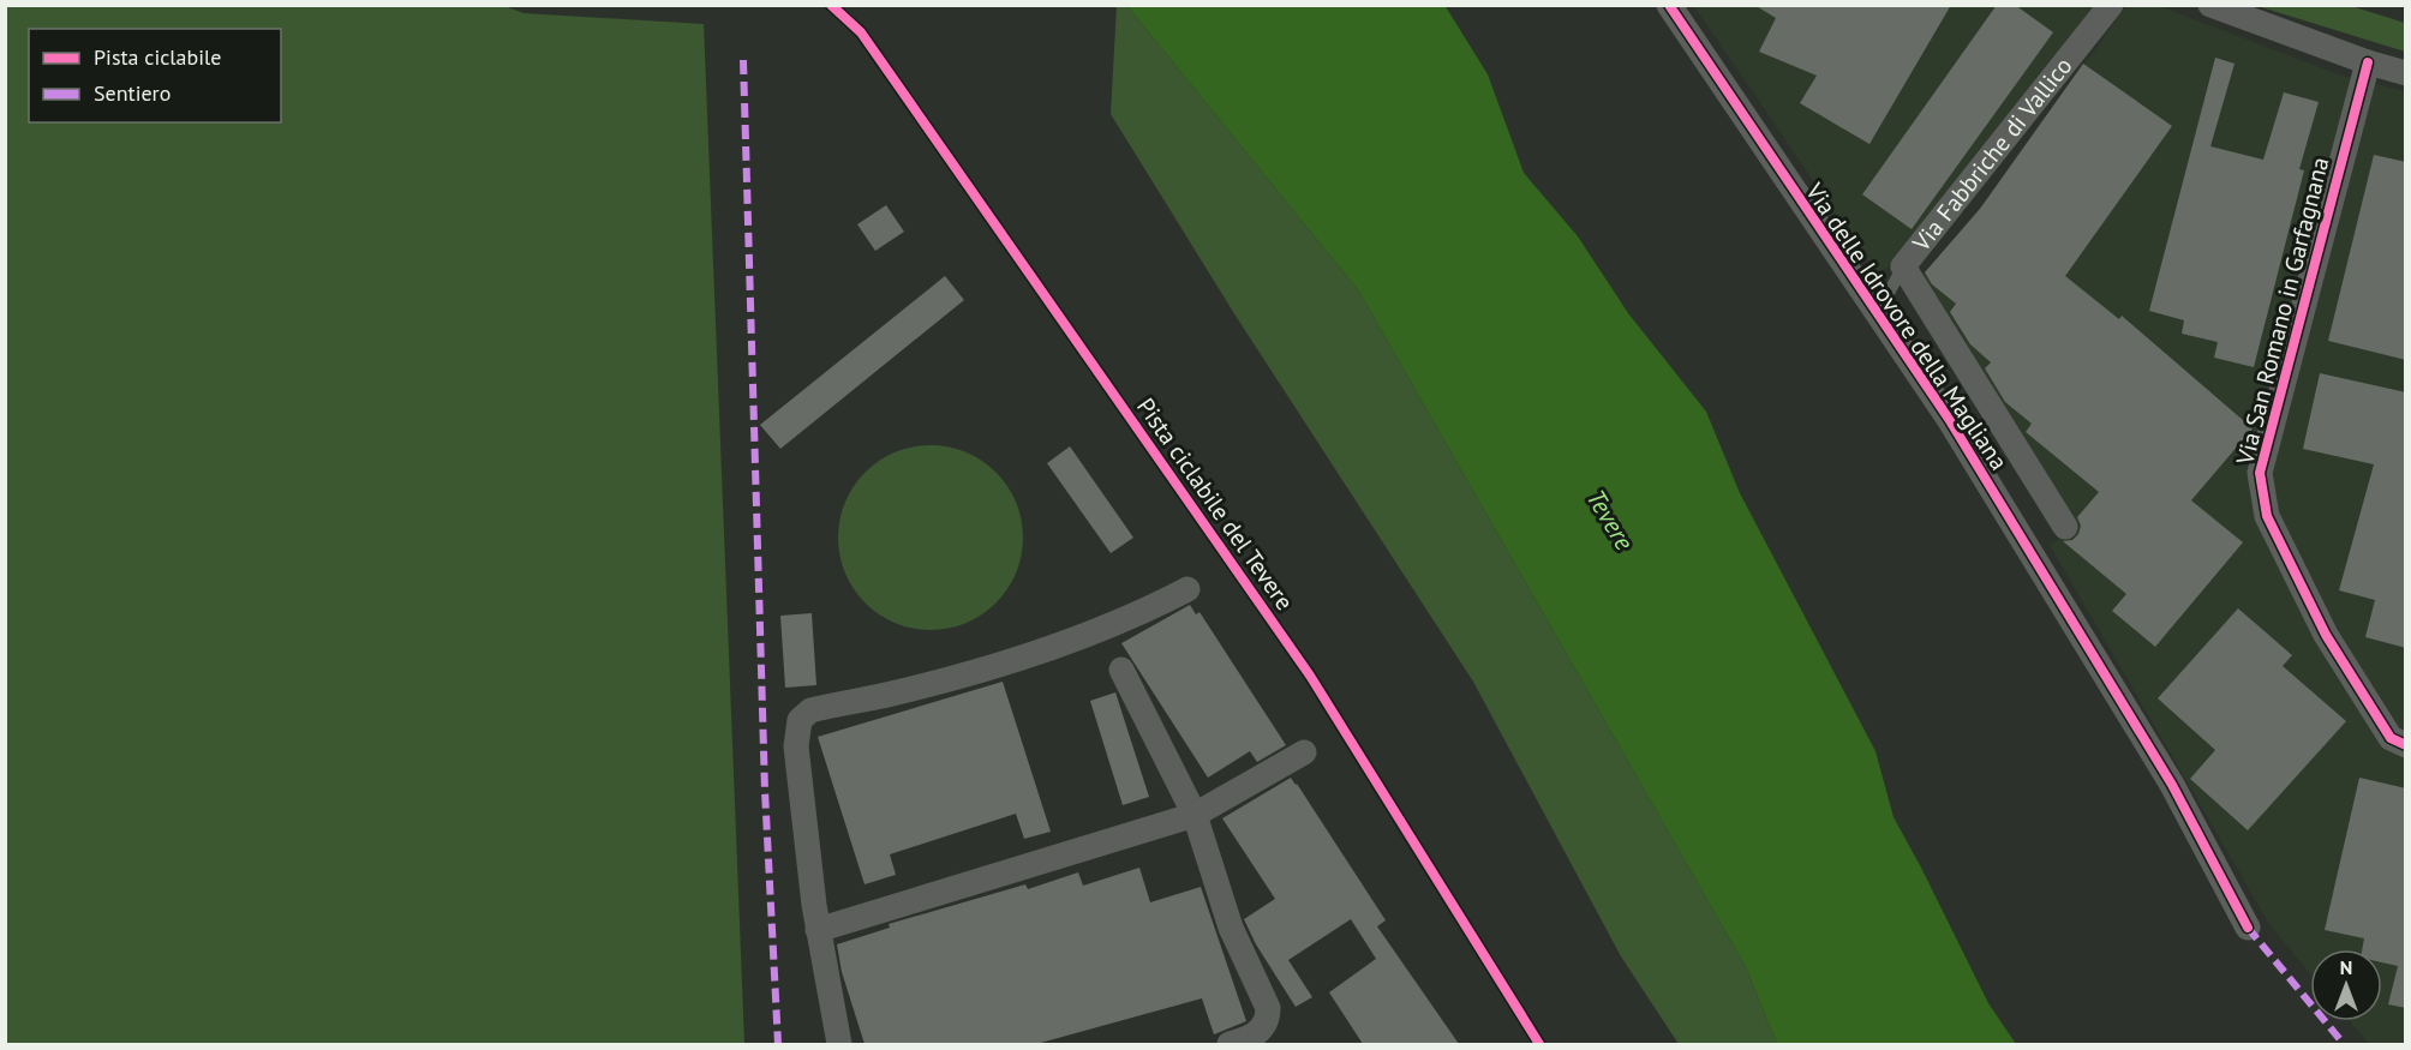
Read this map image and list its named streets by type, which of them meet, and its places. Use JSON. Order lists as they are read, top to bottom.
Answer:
{
  "streets": {
    "street": ["Via Fabbriche di Vallico", "Via San Romano in Garfagnana", "Via delle Idrovore della Magliana"],
    "cycle path": ["Pista ciclabile del Tevere"]
  },
  "water": ["Tevere"],
  "legend": ["Pista ciclabile", "Sentiero"],
  "north": "top"
}
